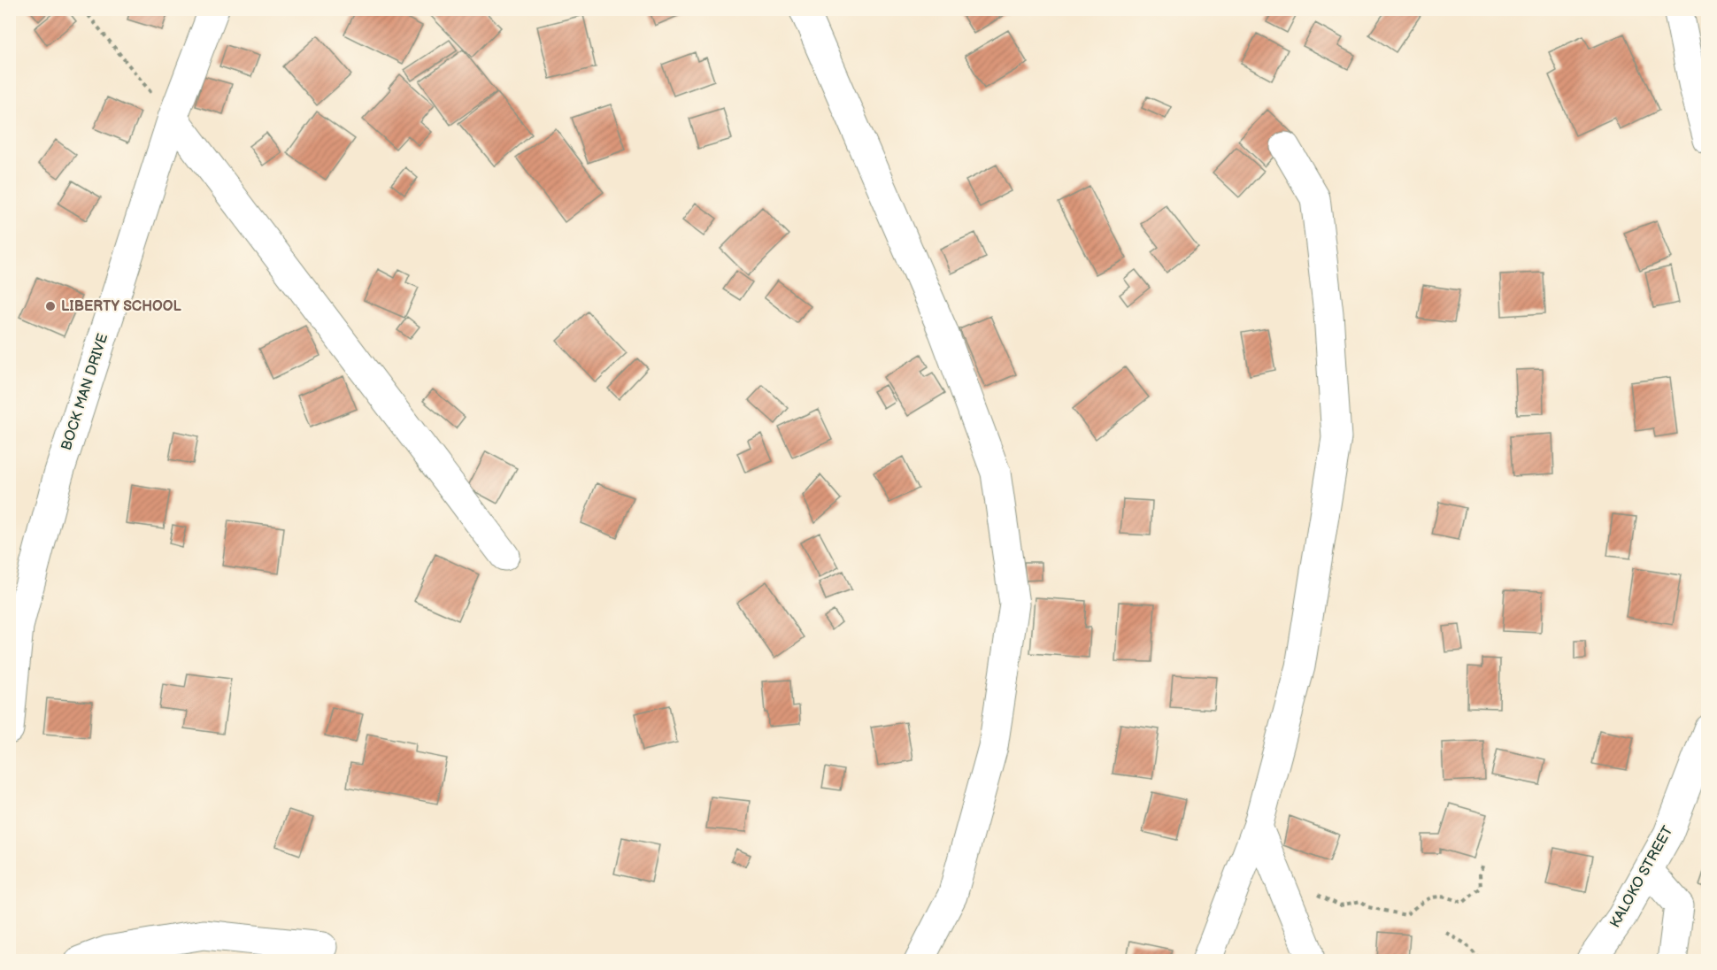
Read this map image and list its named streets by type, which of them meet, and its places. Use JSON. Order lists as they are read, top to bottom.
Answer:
{
  "streets": {
    "street": ["BOCK MAN DRIVE", "KALOKO STREET"]
  },
  "places": ["LIBERTY SCHOOL"]
}
